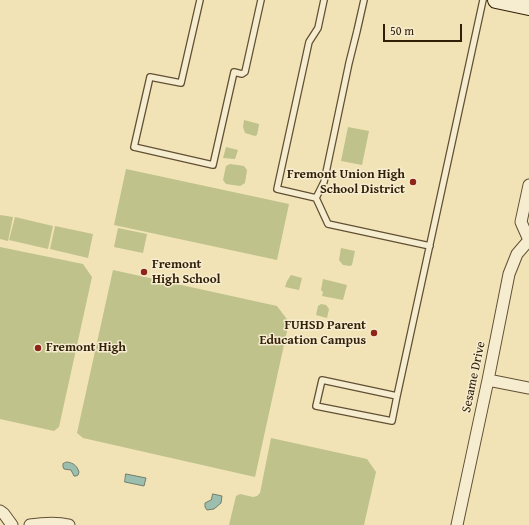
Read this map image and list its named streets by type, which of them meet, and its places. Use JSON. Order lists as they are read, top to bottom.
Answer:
{
  "streets": {
    "street": ["Sesame Drive"]
  },
  "places": [
    "Fremont Union High School District",
    "Fremont High School",
    "FUHSD Parent Education Campus",
    "Fremont High"
  ],
  "scale_bar": "50 m"
}
